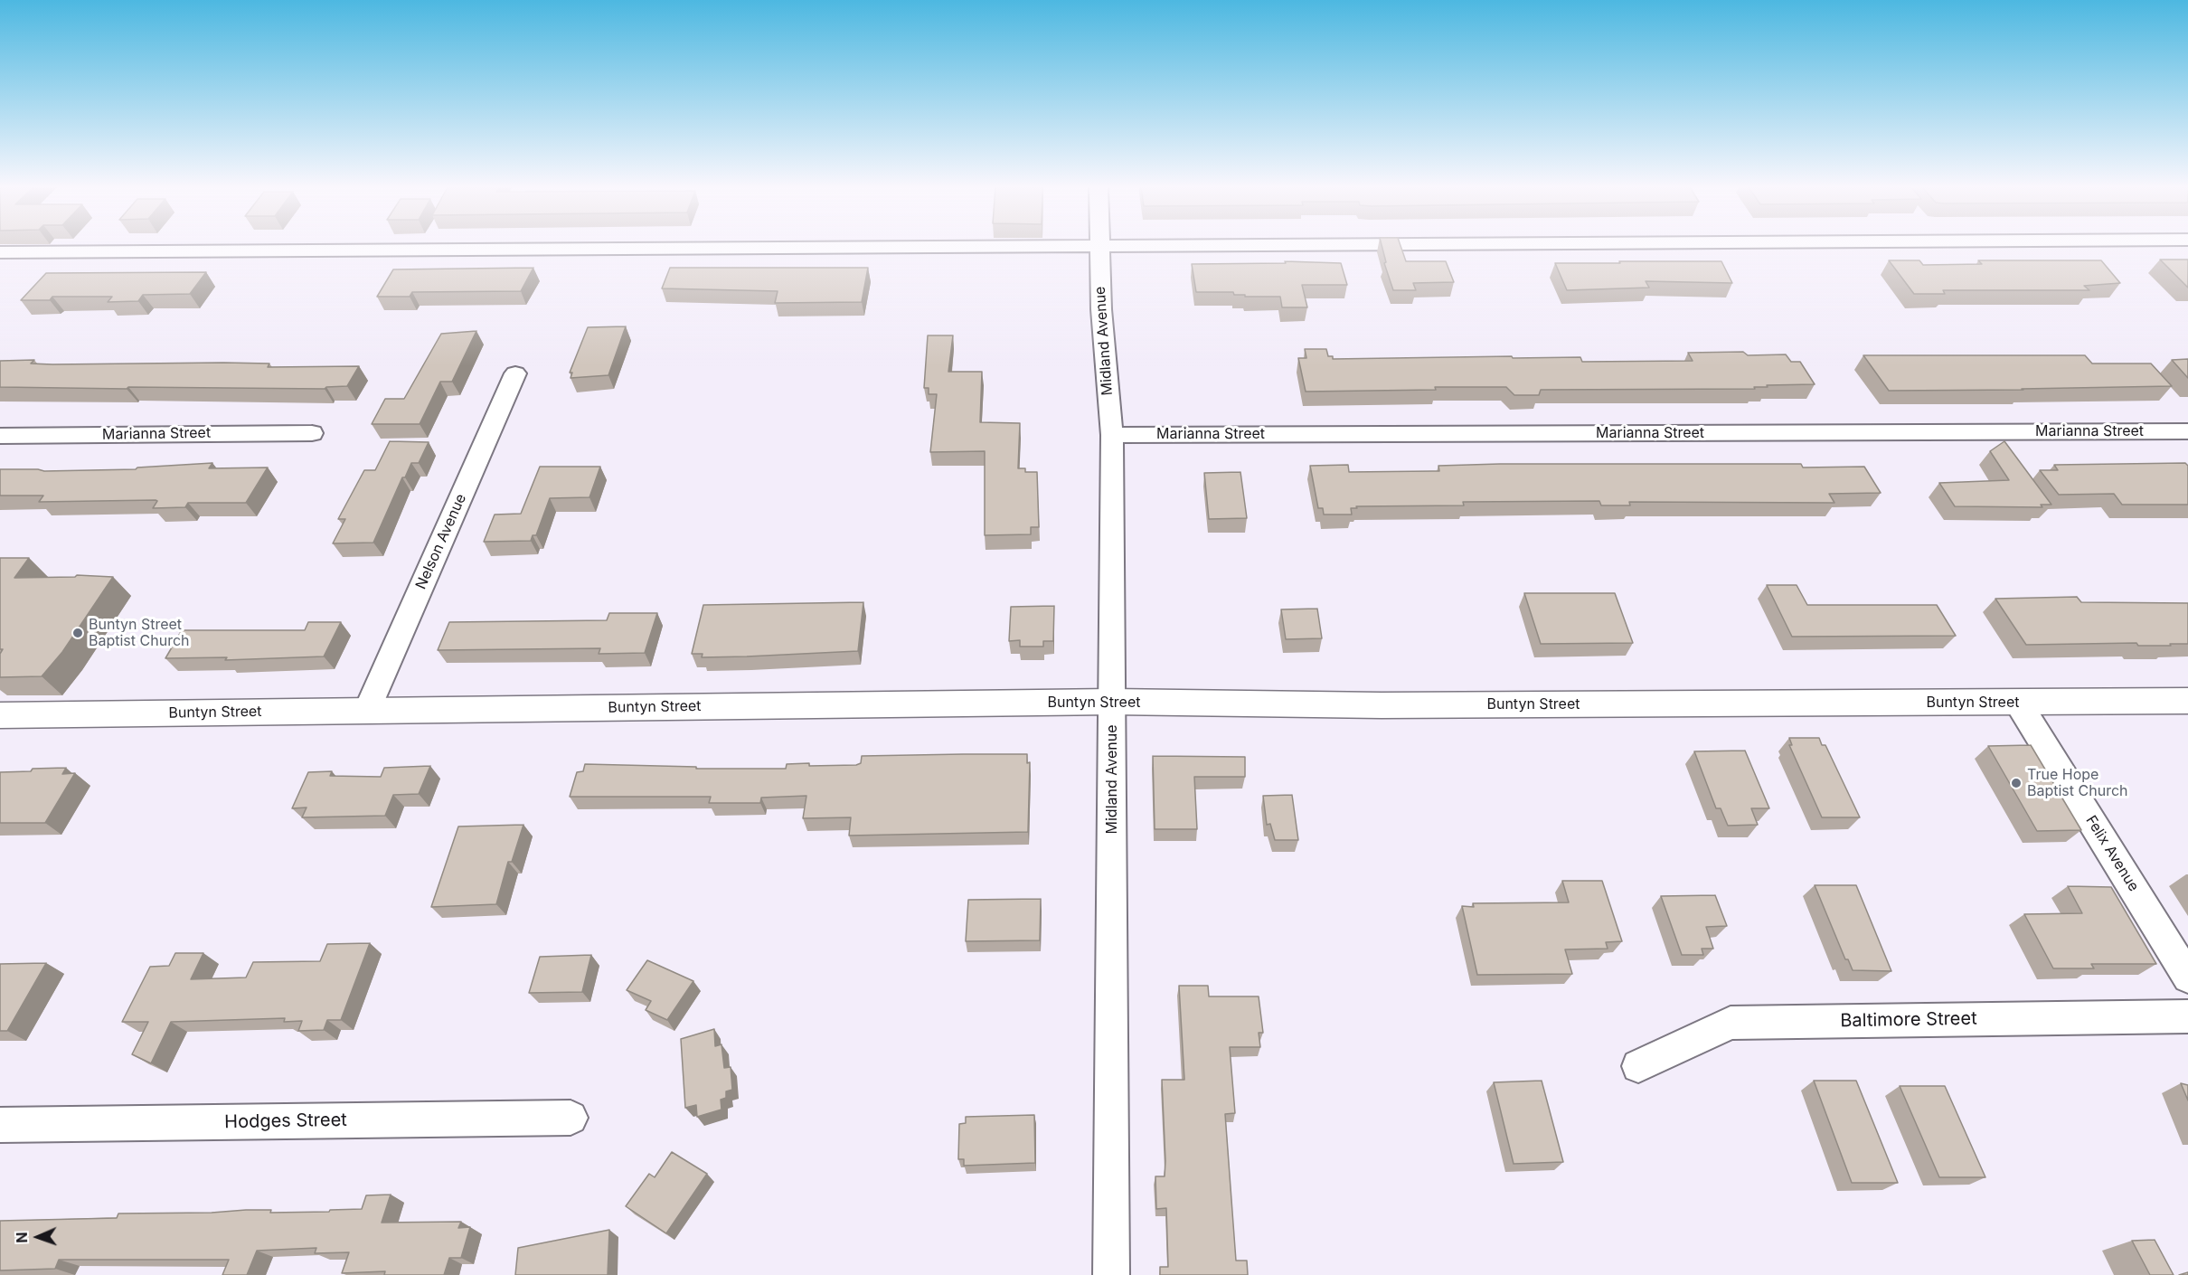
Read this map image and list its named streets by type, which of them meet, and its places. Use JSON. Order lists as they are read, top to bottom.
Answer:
{
  "streets": {
    "street": [
      "Midland Avenue",
      "Marianna Street",
      "Nelson Avenue",
      "Buntyn Street",
      "Felix Avenue",
      "Baltimore Street",
      "Hodges Street"
    ]
  },
  "crossings": [
    ["Midland Avenue", "Marianna Street"],
    ["Midland Avenue", "Buntyn Street"],
    ["Nelson Avenue", "Buntyn Street"],
    ["Buntyn Street", "Felix Avenue"]
  ],
  "places": ["Buntyn Street Baptist Church", "True Hope Baptist Church"],
  "north": "left"
}
